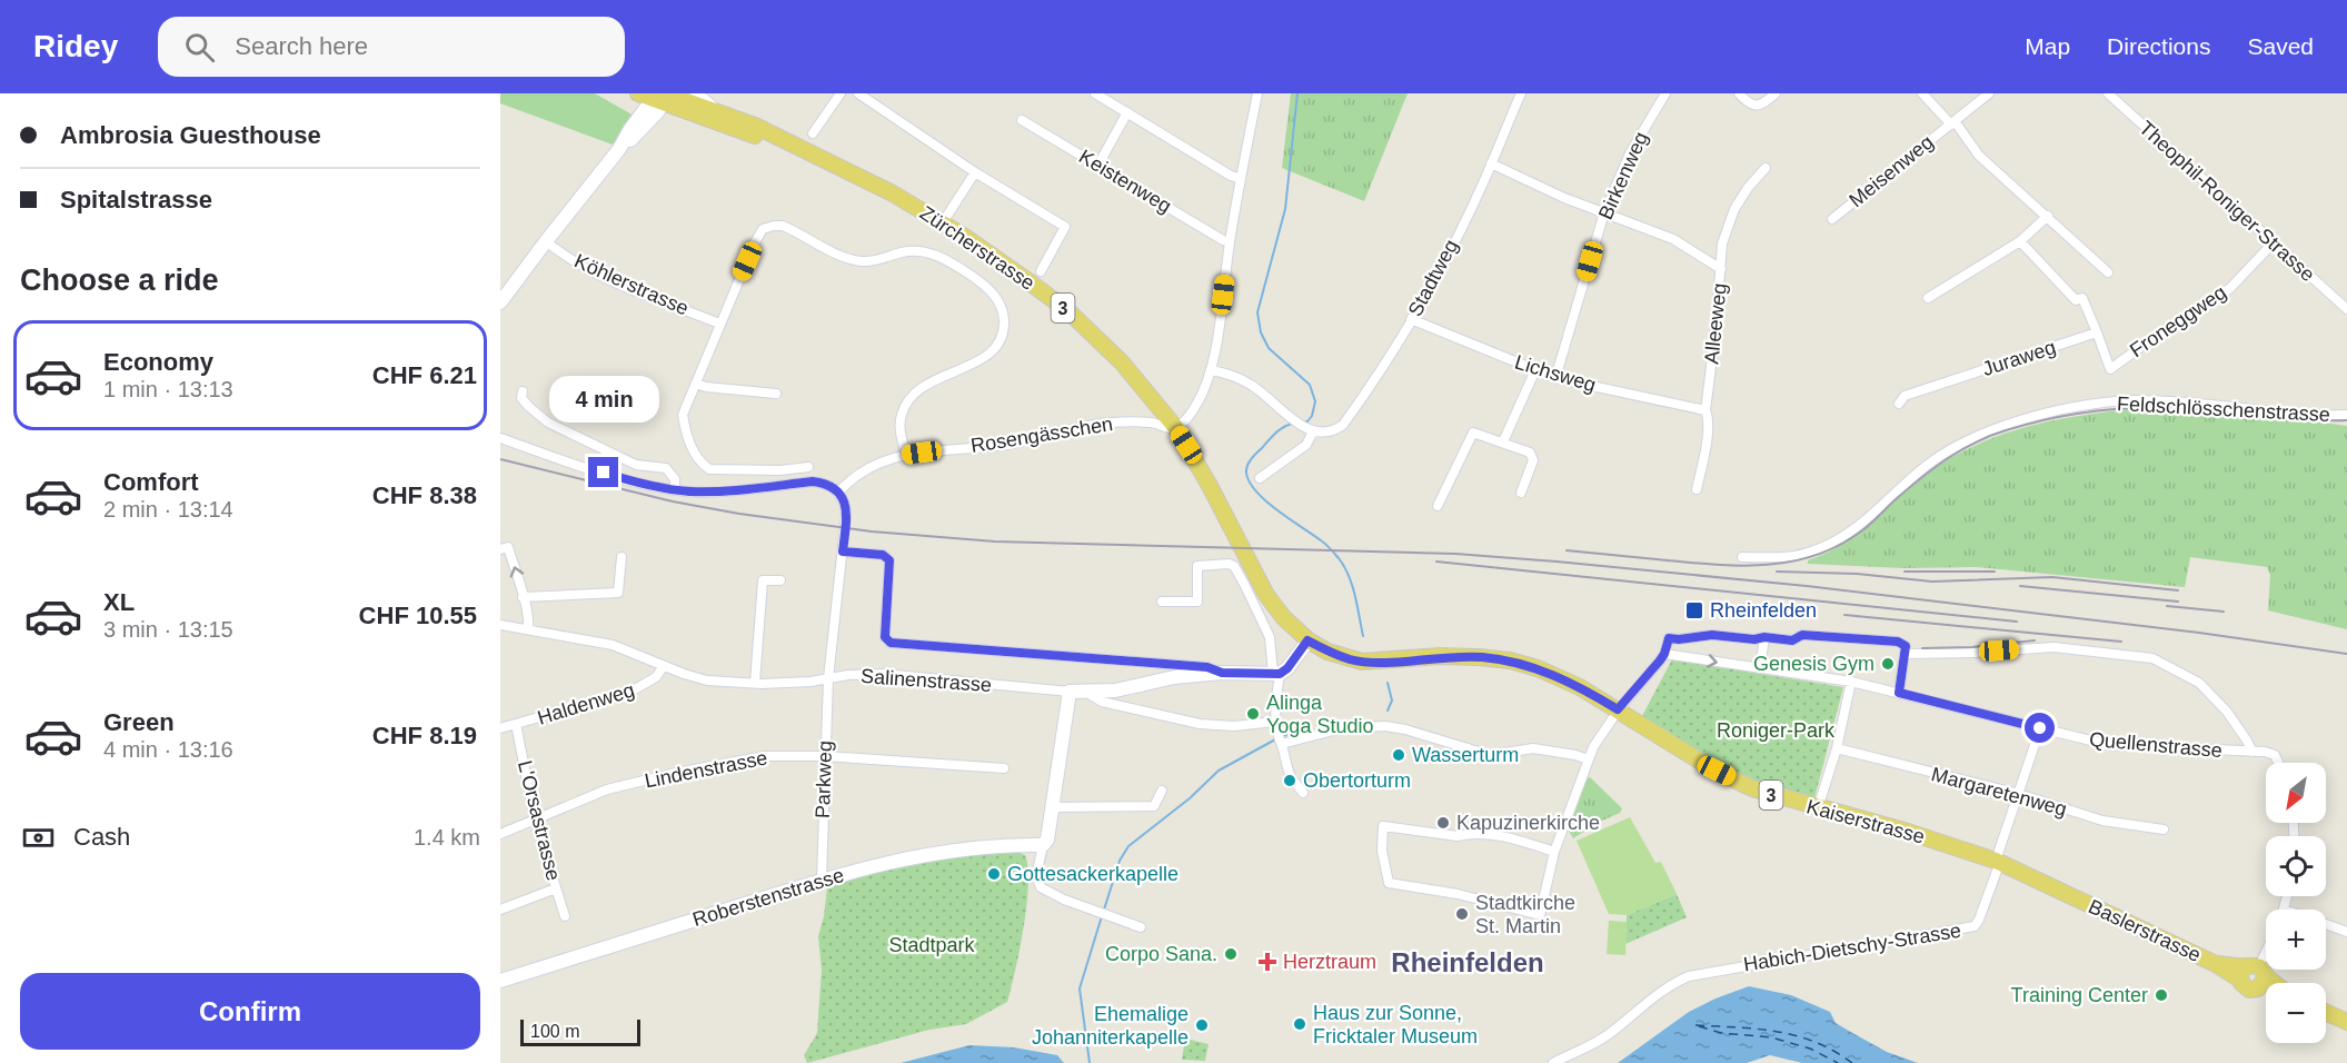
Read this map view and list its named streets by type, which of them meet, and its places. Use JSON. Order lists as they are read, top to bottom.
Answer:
{
  "streets": {
    "main road": [
      "Zürcherstrasse",
      "3",
      "Kaiserstrasse",
      "Baslerstrasse"
    ],
    "street": [
      "Meisenweg",
      "Birkenweg",
      "Keistenweg",
      "Theophil-Roniger-Strasse",
      "Stadtweg",
      "Köhlerstrasse",
      "Froneggweg",
      "Alleeweg",
      "Juraweg",
      "Lichsweg",
      "Feldschlösschenstrasse",
      "Rosengässchen",
      "Salinenstrasse",
      "Haldenweg",
      "Quellenstrasse",
      "Lindenstrasse",
      "Parkweg",
      "Margaretenweg",
      "L'Orsastrasse",
      "Roberstenstrasse",
      "Habich-Dietschy-Strasse"
    ]
  },
  "crossings": [
    ["Birkenweg", "Lichsweg"],
    ["Theophil-Roniger-Strasse", "Froneggweg"],
    ["Zürcherstrasse", "Rosengässchen"],
    ["Zürcherstrasse", "Kaiserstrasse"],
    ["Stadtweg", "Lichsweg"],
    ["Froneggweg", "Juraweg"],
    ["Alleeweg", "Lichsweg"],
    ["Rosengässchen", "Parkweg"],
    ["Salinenstrasse", "Haldenweg"],
    ["Salinenstrasse", "Parkweg"],
    ["Haldenweg", "L'Orsastrasse"],
    ["Quellenstrasse", "Habich-Dietschy-Strasse"],
    ["Lindenstrasse", "Parkweg"],
    ["Lindenstrasse", "L'Orsastrasse"],
    ["Parkweg", "Roberstenstrasse"],
    ["Margaretenweg", "Habich-Dietschy-Strasse"],
    ["Kaiserstrasse", "Baslerstrasse"],
    ["Kaiserstrasse", "Habich-Dietschy-Strasse"]
  ],
  "districts": ["Rheinfelden"],
  "parks": ["Roniger-Park", "Stadtpark"],
  "places": {
    "transit": ["Rheinfelden"],
    "other": [
      "Genesis Gym",
      "Alinga Yoga Studio",
      "Wasserturm",
      "Obertorturm",
      "Kapuzinerkirche",
      "Gottesackerkapelle",
      "Stadtkirche St. Martin",
      "Corpo Sana.",
      "Training Center",
      "Haus zur Sonne, Fricktaler Museum",
      "Ehemalige Johanniterkapelle"
    ],
    "health": ["Herztraum"]
  },
  "scale_bar": "100 m",
  "north": "bottom left",
  "page": {
    "header": "Ridey",
    "search": "Search here",
    "nav": ["Map", "Directions", "Saved"],
    "banner": ["Ambrosia Guesthouse", "Spitalstrasse"],
    "heading": "Choose a ride",
    "list": [
      {
        "name": "Economy",
        "note": "1 min · 13:13",
        "value": "CHF 6.21"
      },
      {
        "name": "Comfort",
        "note": "2 min · 13:14",
        "value": "CHF 8.38"
      },
      {
        "name": "XL",
        "note": "3 min · 13:15",
        "value": "CHF 10.55"
      },
      {
        "name": "Green",
        "note": "4 min · 13:16",
        "value": "CHF 8.19"
      }
    ],
    "bubble": "4 min",
    "map_buttons": ["+", "−"],
    "pay": ["Cash", "1.4 km"],
    "buttons": "Confirm",
    "scale": "100 m"
  }
}
